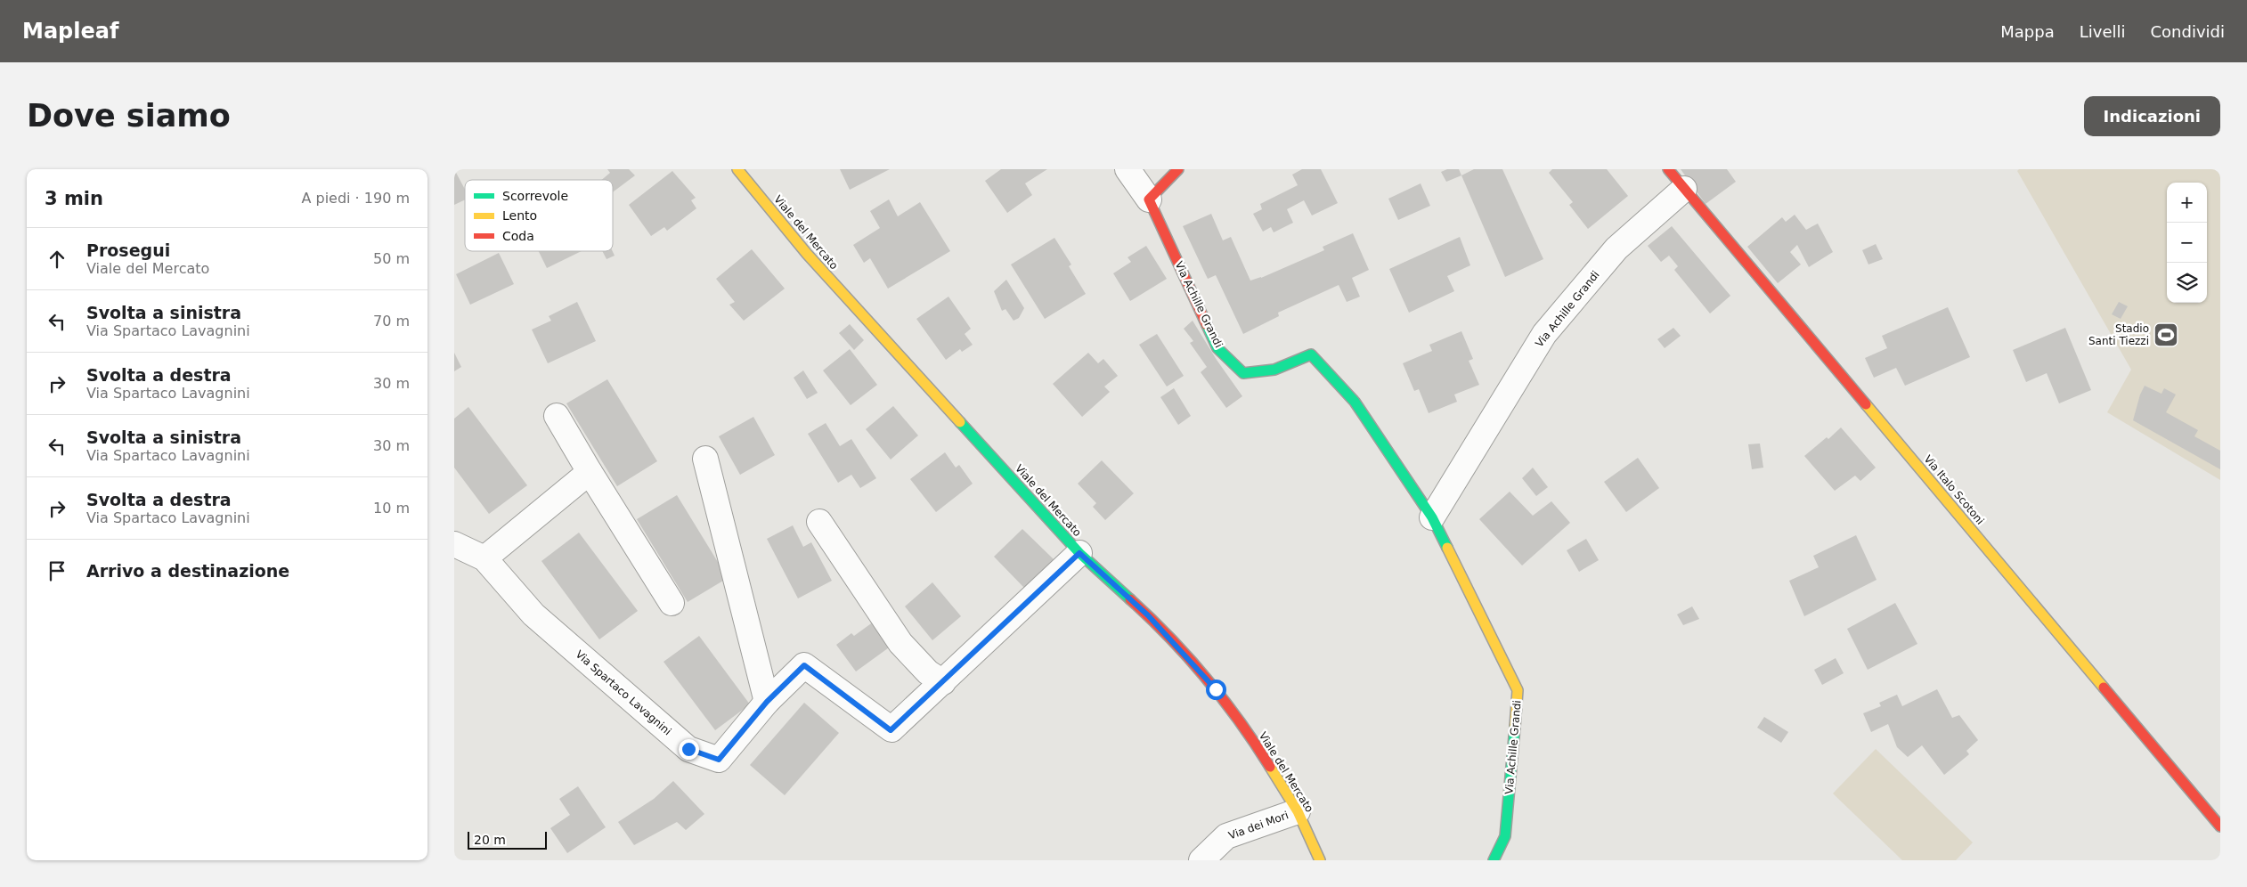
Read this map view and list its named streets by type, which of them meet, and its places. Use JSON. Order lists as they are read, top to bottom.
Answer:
{
  "streets": {
    "street": [
      "Viale del Mercato",
      "Via Achille Grandi",
      "Via Italo Scotoni",
      "Via Spartaco Lavagnini",
      "Via dei Mori"
    ]
  },
  "crossings": [
    ["Viale del Mercato", "Via Spartaco Lavagnini"],
    ["Viale del Mercato", "Via dei Mori"],
    ["Via Achille Grandi", "Via Italo Scotoni"]
  ],
  "places": {
    "sports": ["Stadio Santi Tiezzi"]
  },
  "legend": ["Scorrevole", "Lento", "Coda"],
  "scale_bar": "20 m",
  "page": {
    "header": "Mapleaf",
    "nav": ["Mappa", "Livelli", "Condividi"],
    "buttons": "Indicazioni",
    "title": "Dove siamo",
    "heading": ["3 min", "A piedi · 190 m"],
    "map_buttons": ["+", "−"],
    "list": [
      ["Prosegui", "Viale del Mercato", "50 m"],
      ["Svolta a sinistra", "Via Spartaco Lavagnini", "70 m"],
      ["Svolta a destra", "Via Spartaco Lavagnini", "30 m"],
      ["Svolta a sinistra", "Via Spartaco Lavagnini", "30 m"],
      ["Svolta a destra", "Via Spartaco Lavagnini", "10 m"],
      "Arrivo a destinazione"
    ],
    "scale": "20 m"
  }
}
